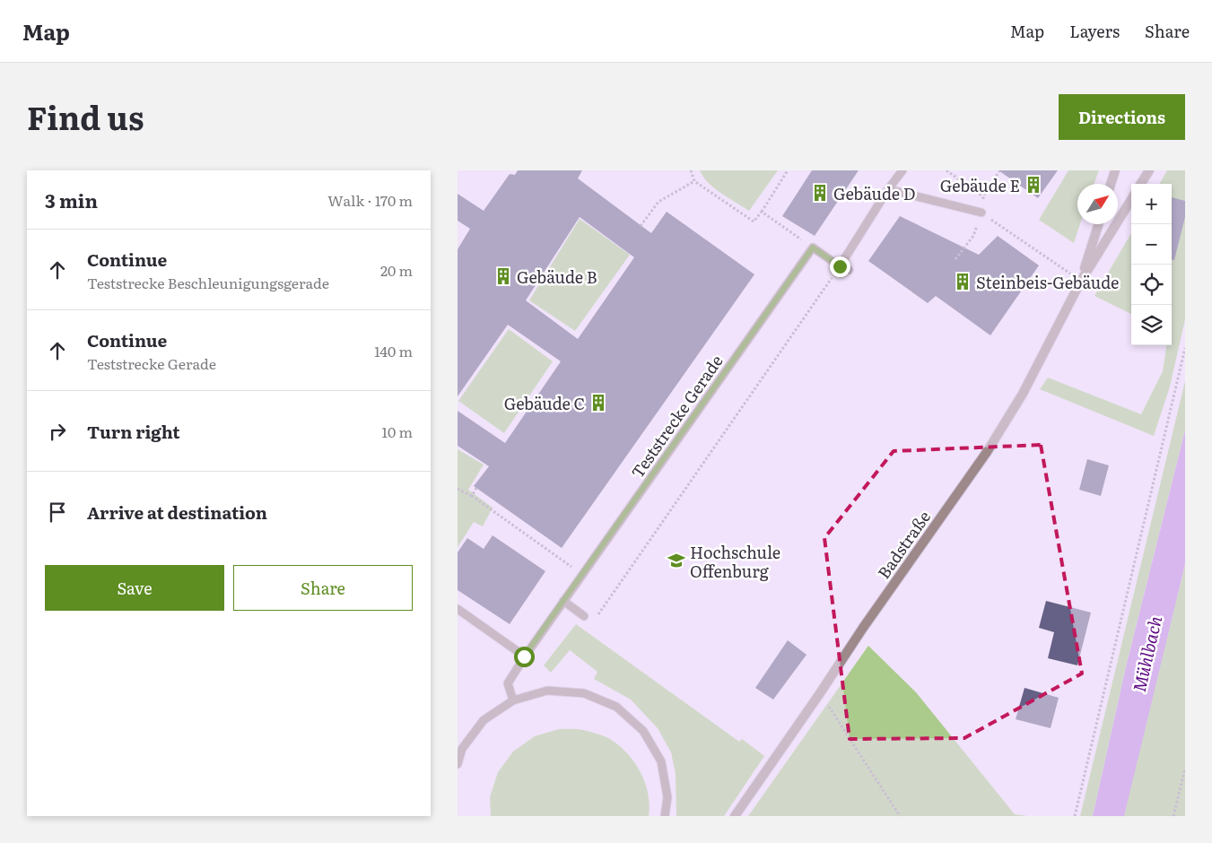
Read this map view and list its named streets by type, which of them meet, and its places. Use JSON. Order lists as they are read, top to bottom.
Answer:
{
  "streets": {
    "street": ["Badstraße"],
    "lane": ["Teststrecke Gerade"]
  },
  "water": ["Mühlbach"],
  "places": {
    "building": [
      "Gebäude E",
      "Gebäude D",
      "Gebäude B",
      "Steinbeis-Gebäude",
      "Gebäude C"
    ],
    "school or university": ["Hochschule Offenburg"]
  },
  "north": "top right",
  "page": {
    "header": "Map",
    "nav": ["Map", "Layers", "Share"],
    "title": "Find us",
    "buttons": [
      "Directions",
      ["Save", "Share"]
    ],
    "heading": ["3 min", "Walk · 170 m"],
    "map_buttons": ["+", "−"],
    "list": [
      ["Continue", "Teststrecke Beschleunigungsgerade", "20 m"],
      ["Continue", "Teststrecke Gerade", "140 m"],
      ["Turn right", "10 m"],
      "Arrive at destination"
    ]
  }
}
